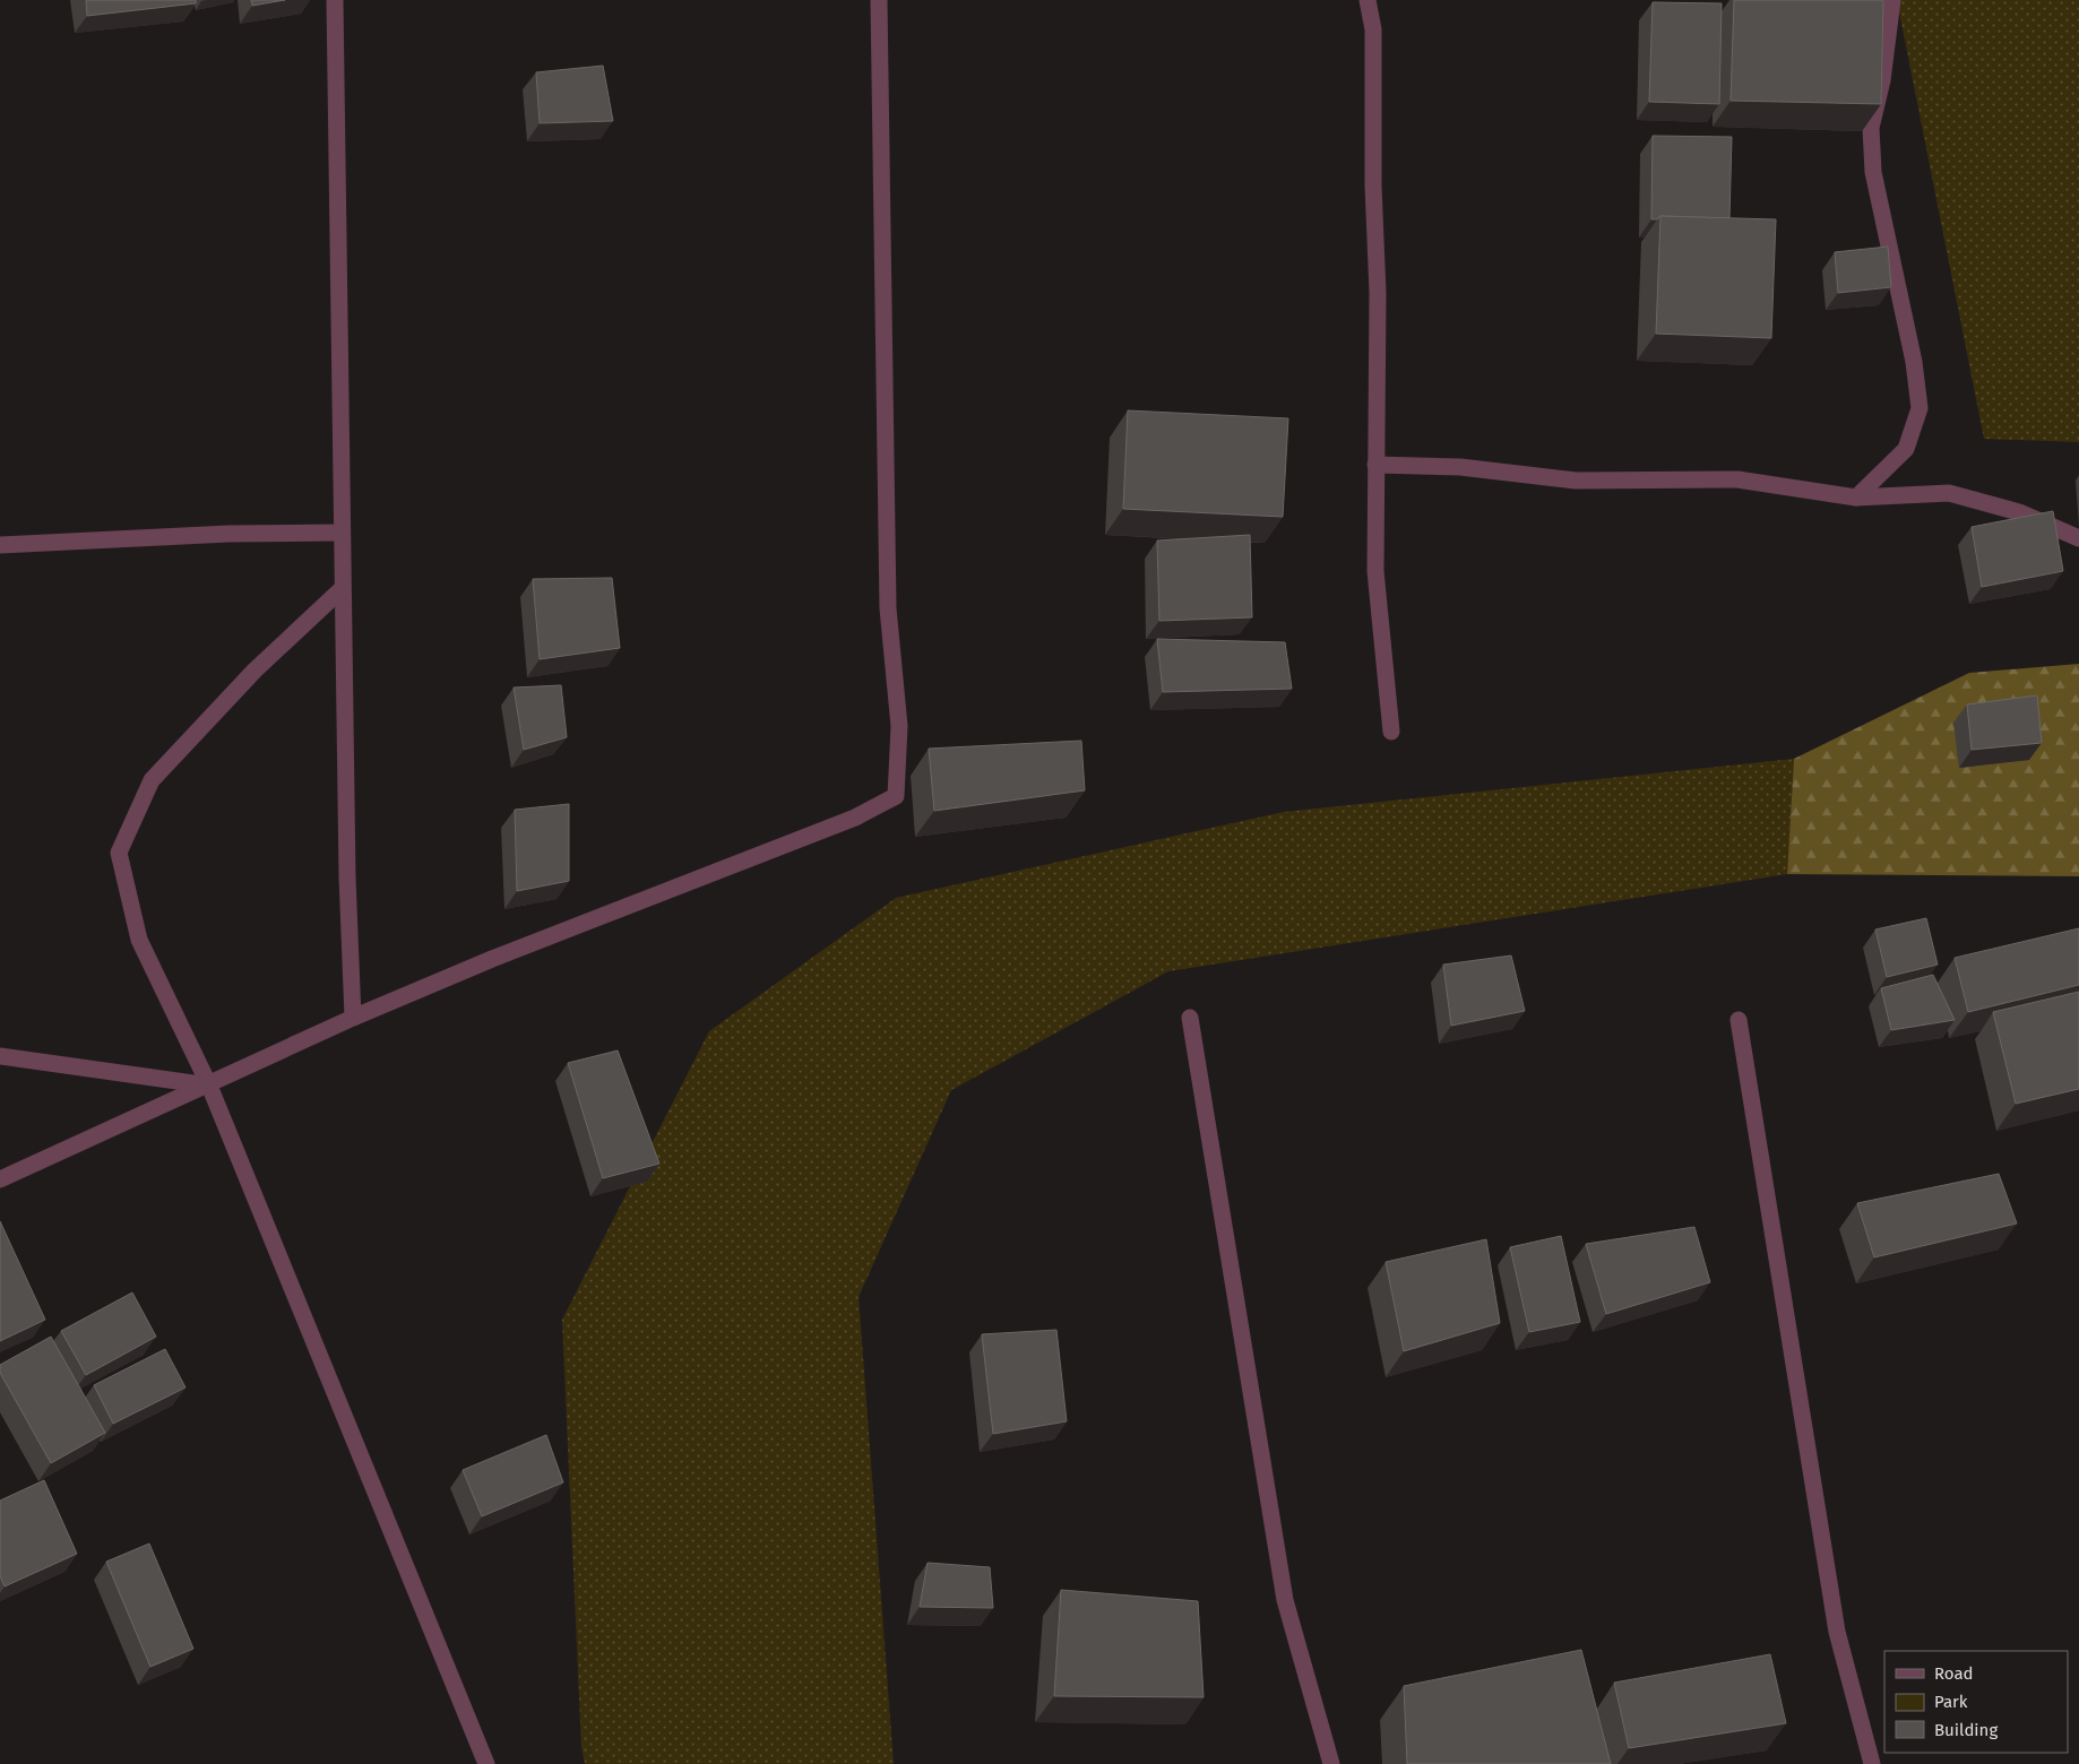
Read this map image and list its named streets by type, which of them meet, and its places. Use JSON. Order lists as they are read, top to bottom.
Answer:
{
  "legend": ["Road", "Park", "Building"]
}
